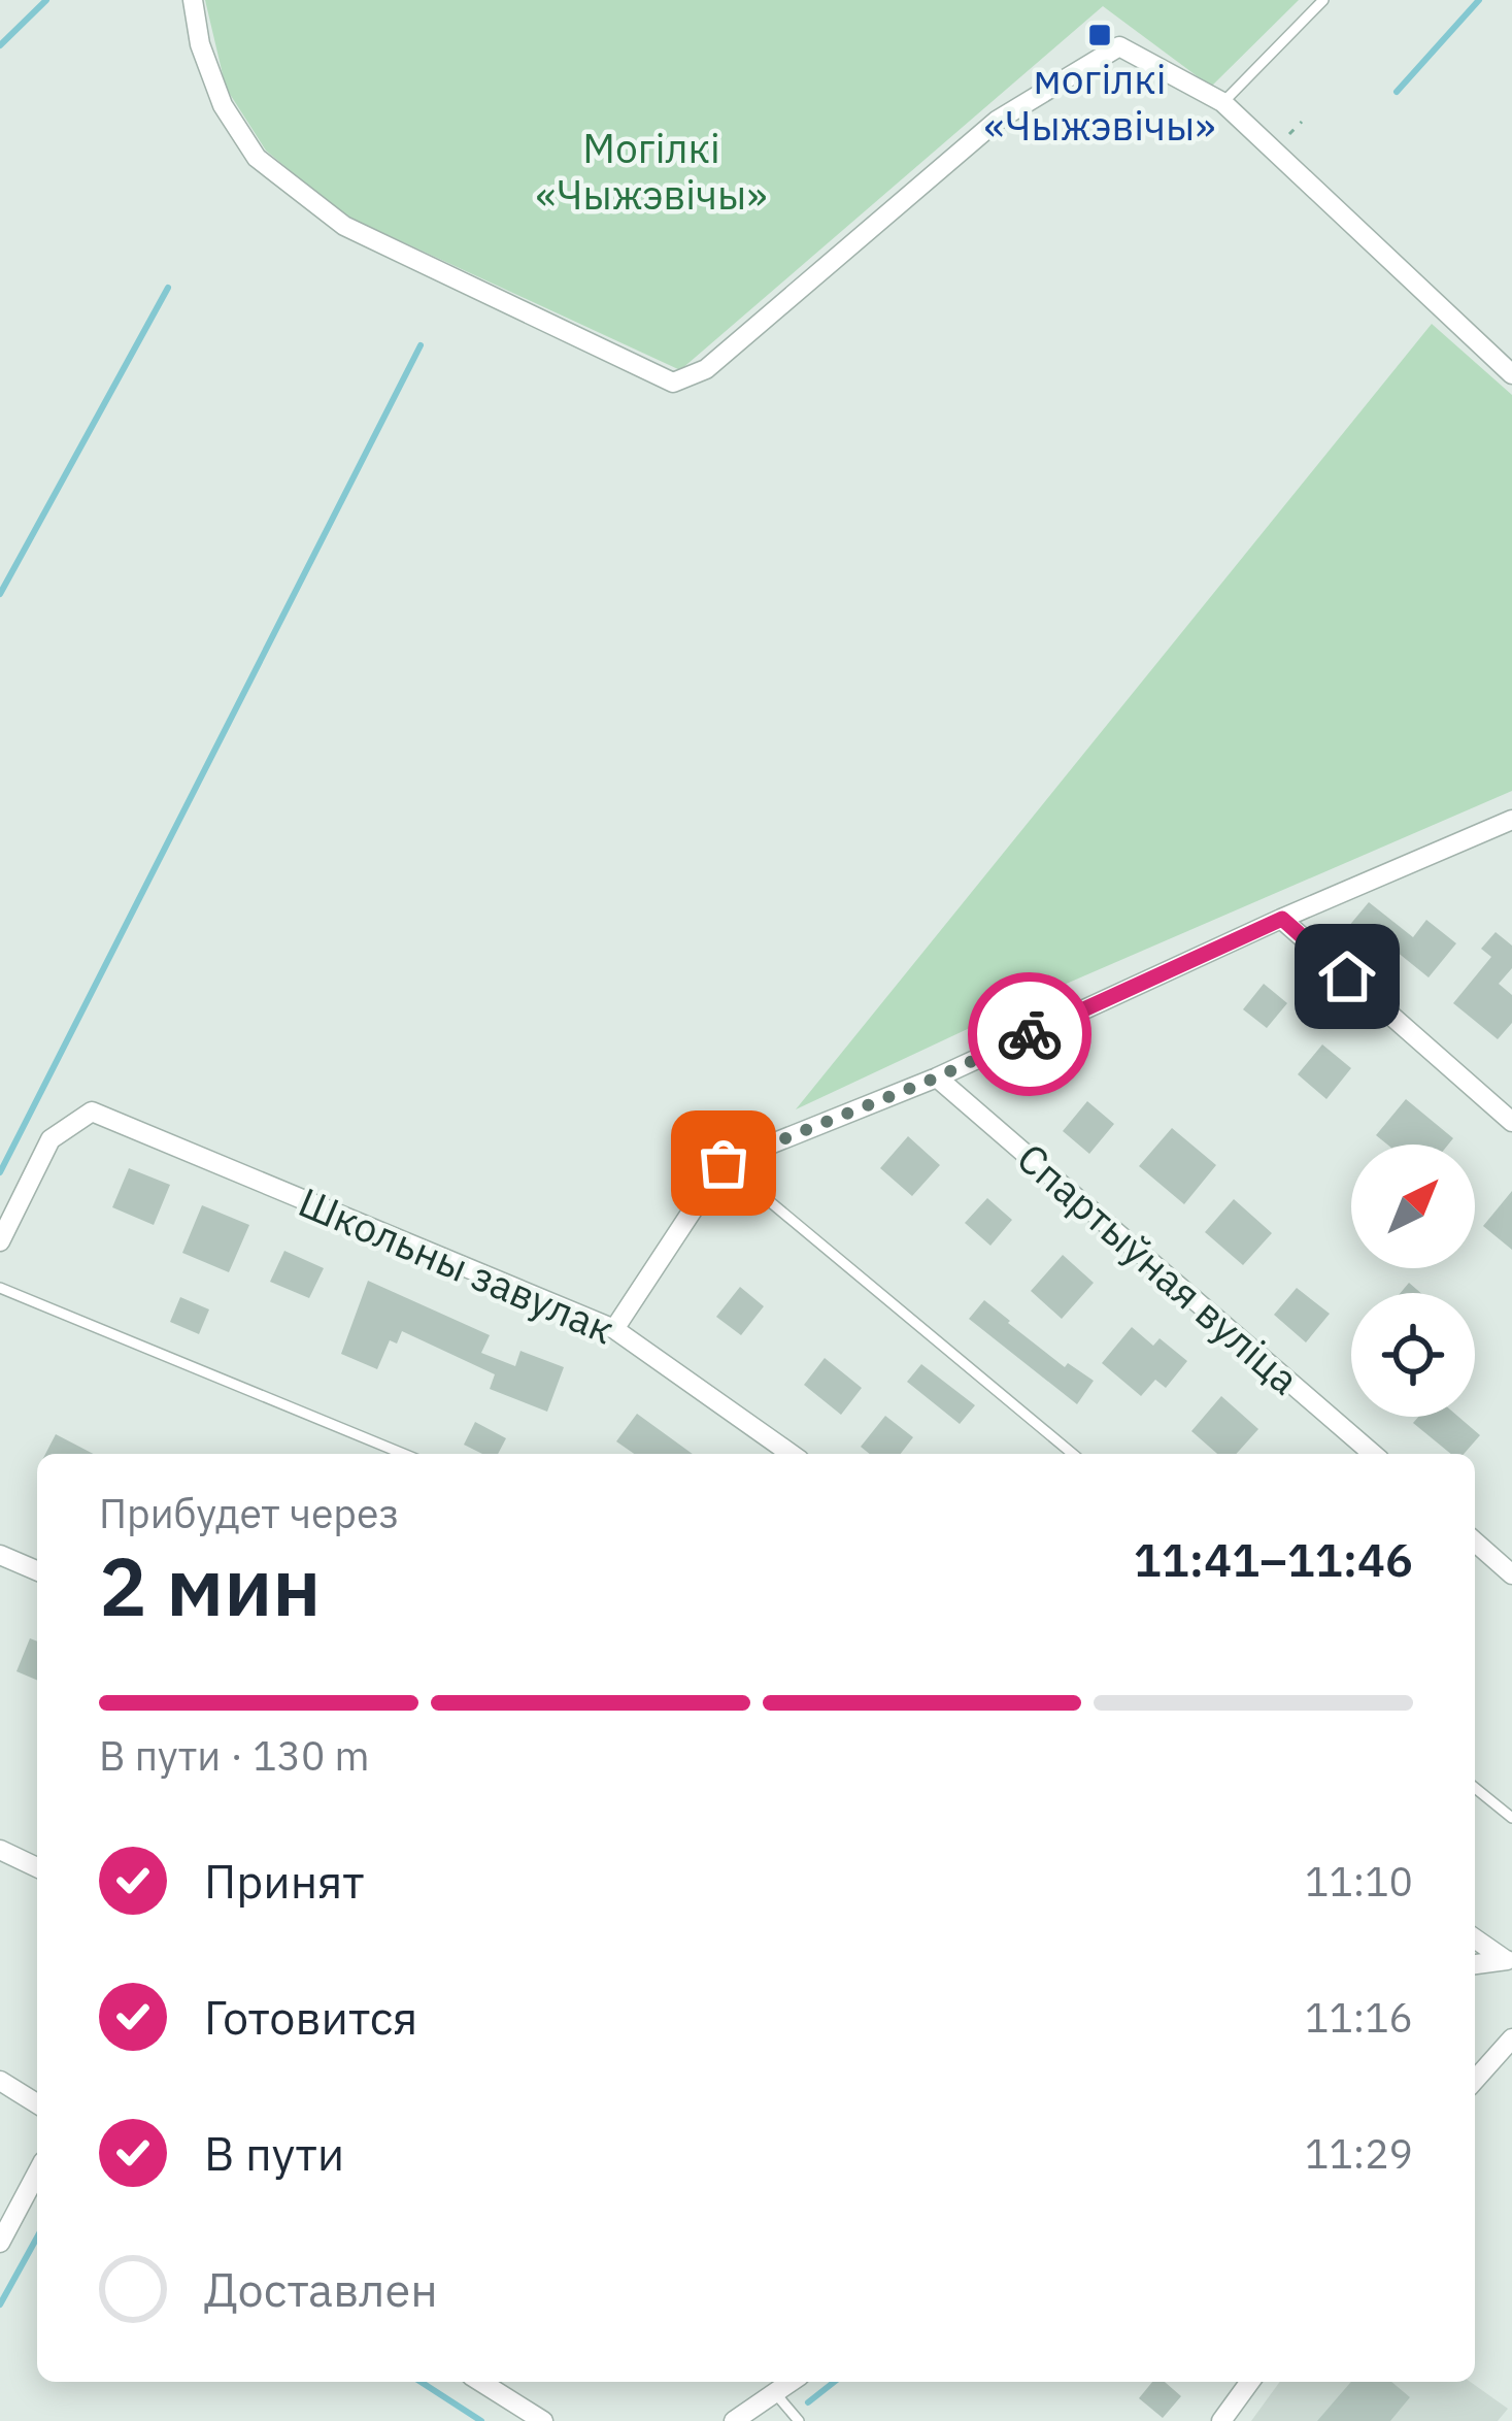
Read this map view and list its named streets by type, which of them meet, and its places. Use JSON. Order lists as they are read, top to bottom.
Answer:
{
  "streets": {
    "street": ["Школьны завулак", "Спартыўная вуліца"]
  },
  "parks": ["Могілкі «Чыжэвічы»"],
  "places": {
    "transit": ["могілкі «Чыжэвічы»"]
  },
  "north": "top right",
  "page": {
    "heading": ["2 мин", "Прибудет через", "11:41–11:46"],
    "bar": "В пути · 130 m",
    "list": [
      ["Принят", "11:10"],
      ["Готовится", "11:16"],
      ["В пути", "11:29"],
      "Доставлен"
    ]
  }
}
